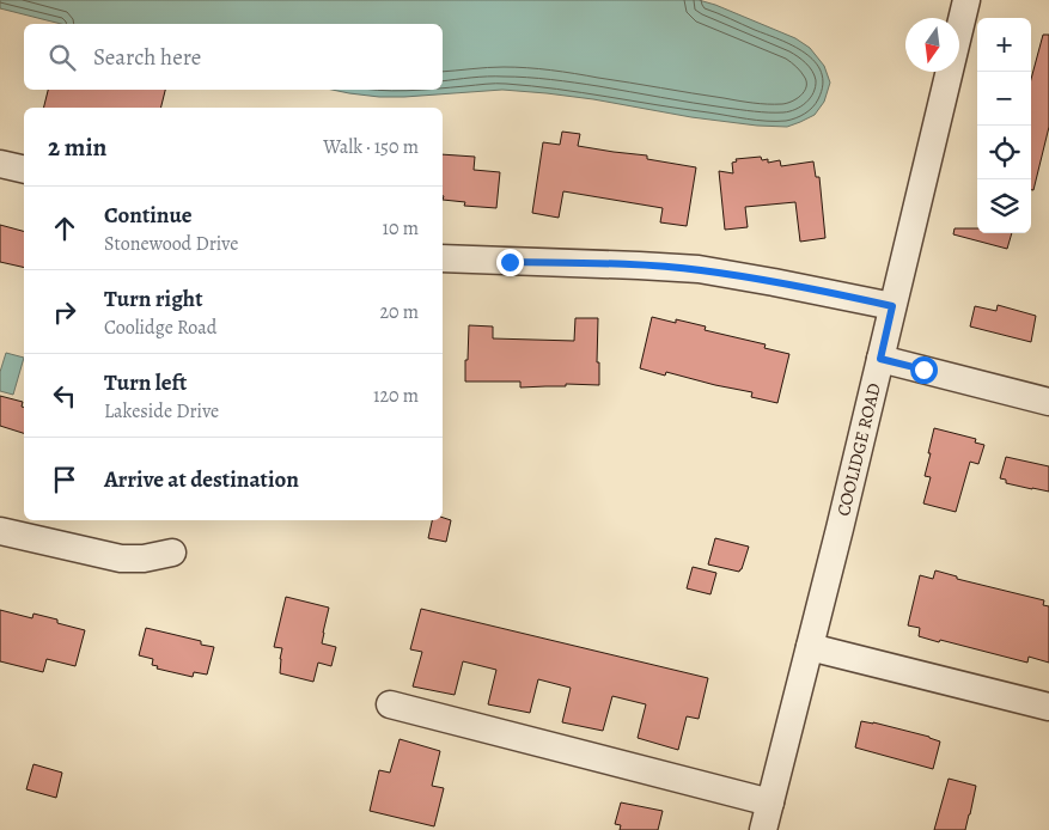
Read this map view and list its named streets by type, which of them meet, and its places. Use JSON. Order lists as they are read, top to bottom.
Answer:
{
  "streets": {
    "street": ["COOLIDGE ROAD"]
  },
  "north": "bottom",
  "page": {
    "map_buttons": ["+", "−"],
    "search": "Search here",
    "heading": ["2 min", "Walk · 150 m"],
    "list": [
      ["Continue", "Stonewood Drive", "10 m"],
      ["Turn right", "Coolidge Road", "20 m"],
      ["Turn left", "Lakeside Drive", "120 m"],
      "Arrive at destination"
    ]
  }
}
